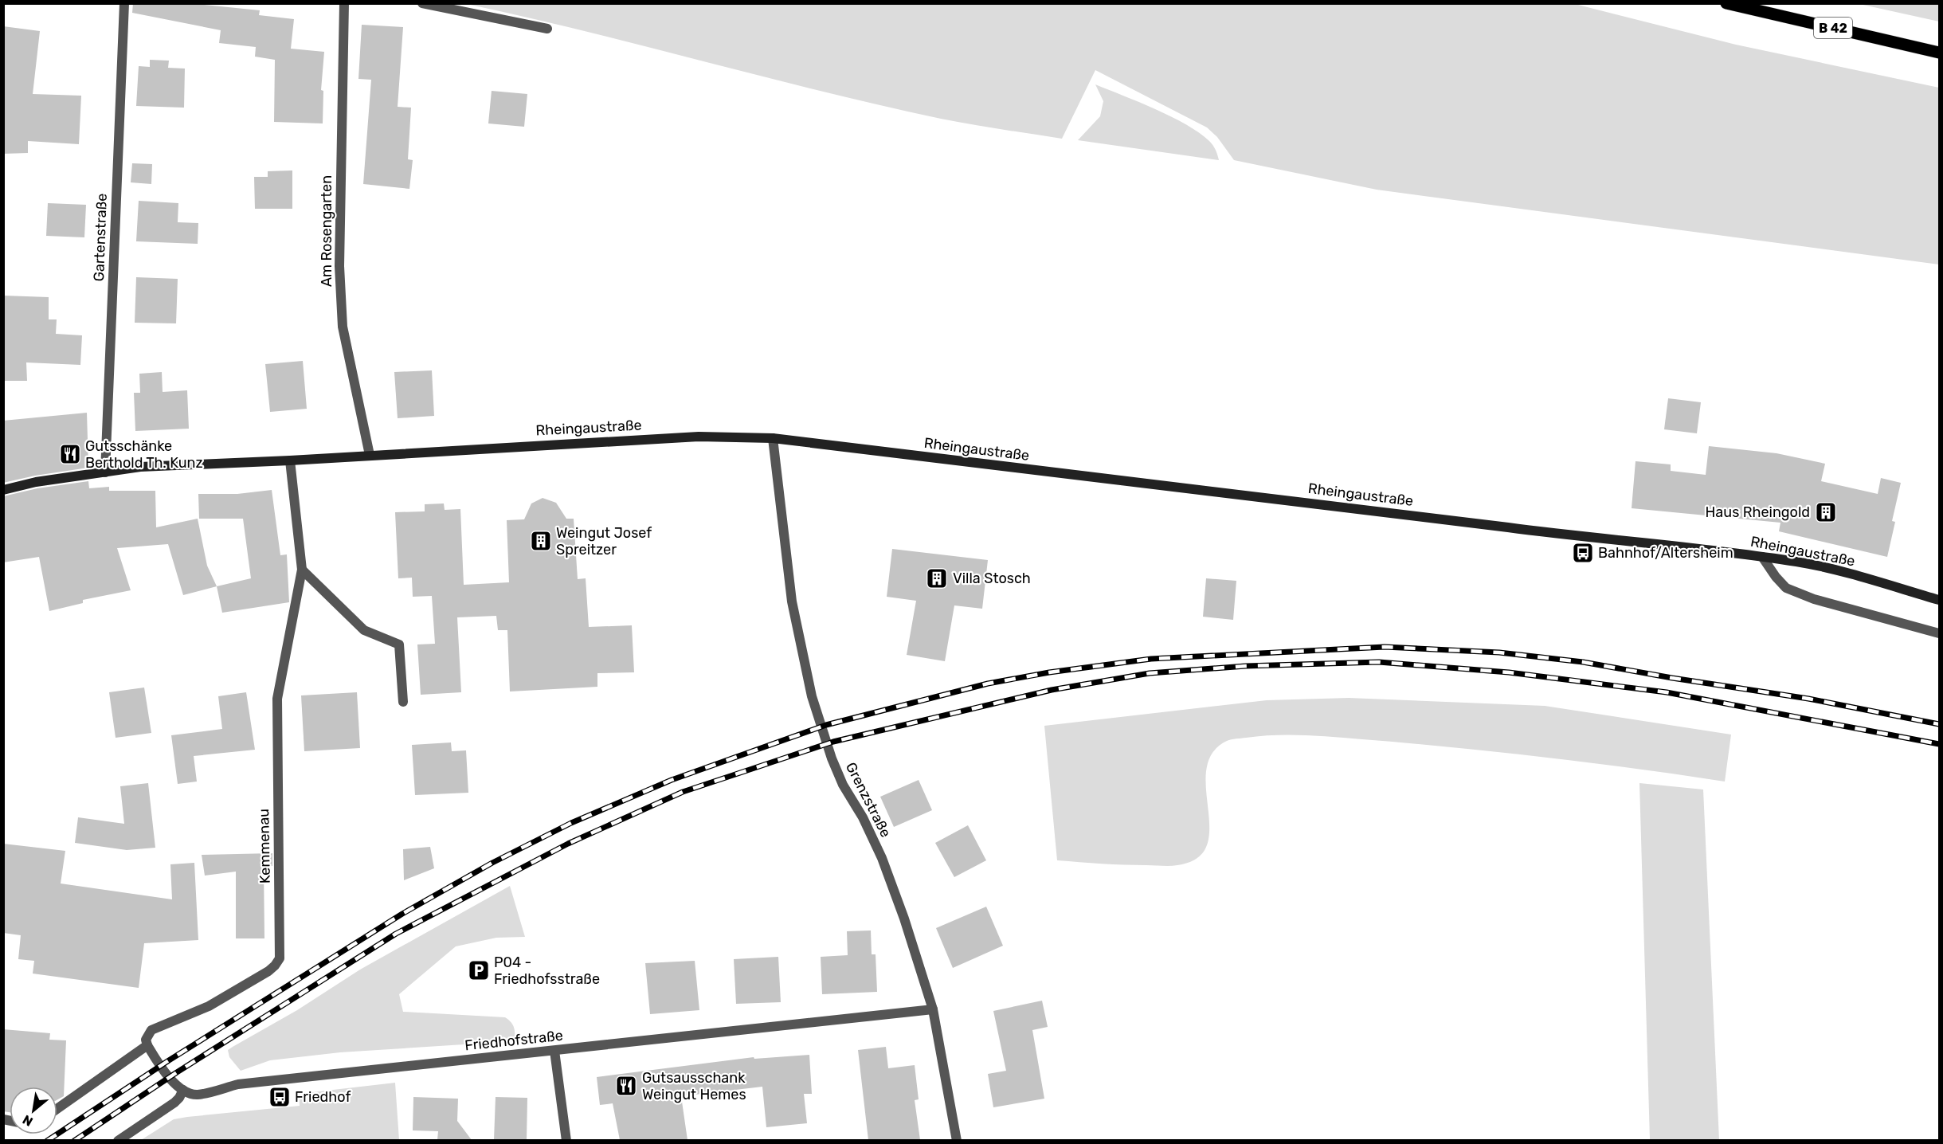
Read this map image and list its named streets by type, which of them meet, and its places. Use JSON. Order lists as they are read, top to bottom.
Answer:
{
  "streets": {
    "main road": ["B 42", "Rheingaustraße"],
    "street": [
      "Am Rosengarten",
      "Gartenstraße",
      "Grenzstraße",
      "Kemmenau",
      "Friedhofstraße"
    ]
  },
  "crossings": [
    ["Am Rosengarten", "Rheingaustraße"],
    ["Gartenstraße", "Rheingaustraße"],
    ["Rheingaustraße", "Grenzstraße"],
    ["Rheingaustraße", "Kemmenau"],
    ["Grenzstraße", "Friedhofstraße"]
  ],
  "places": {
    "restaurant": ["Gutsschänke Berthold Th. Kunz", "Gutsausschank Weingut Hemes"],
    "building": ["Haus Rheingold", "Weingut Josef Spreitzer", "Villa Stosch"],
    "bus stop": ["Bahnhof/Altersheim", "Friedhof"],
    "parking": ["P04 - Friedhofsstraße"]
  },
  "north": "bottom left"
}
